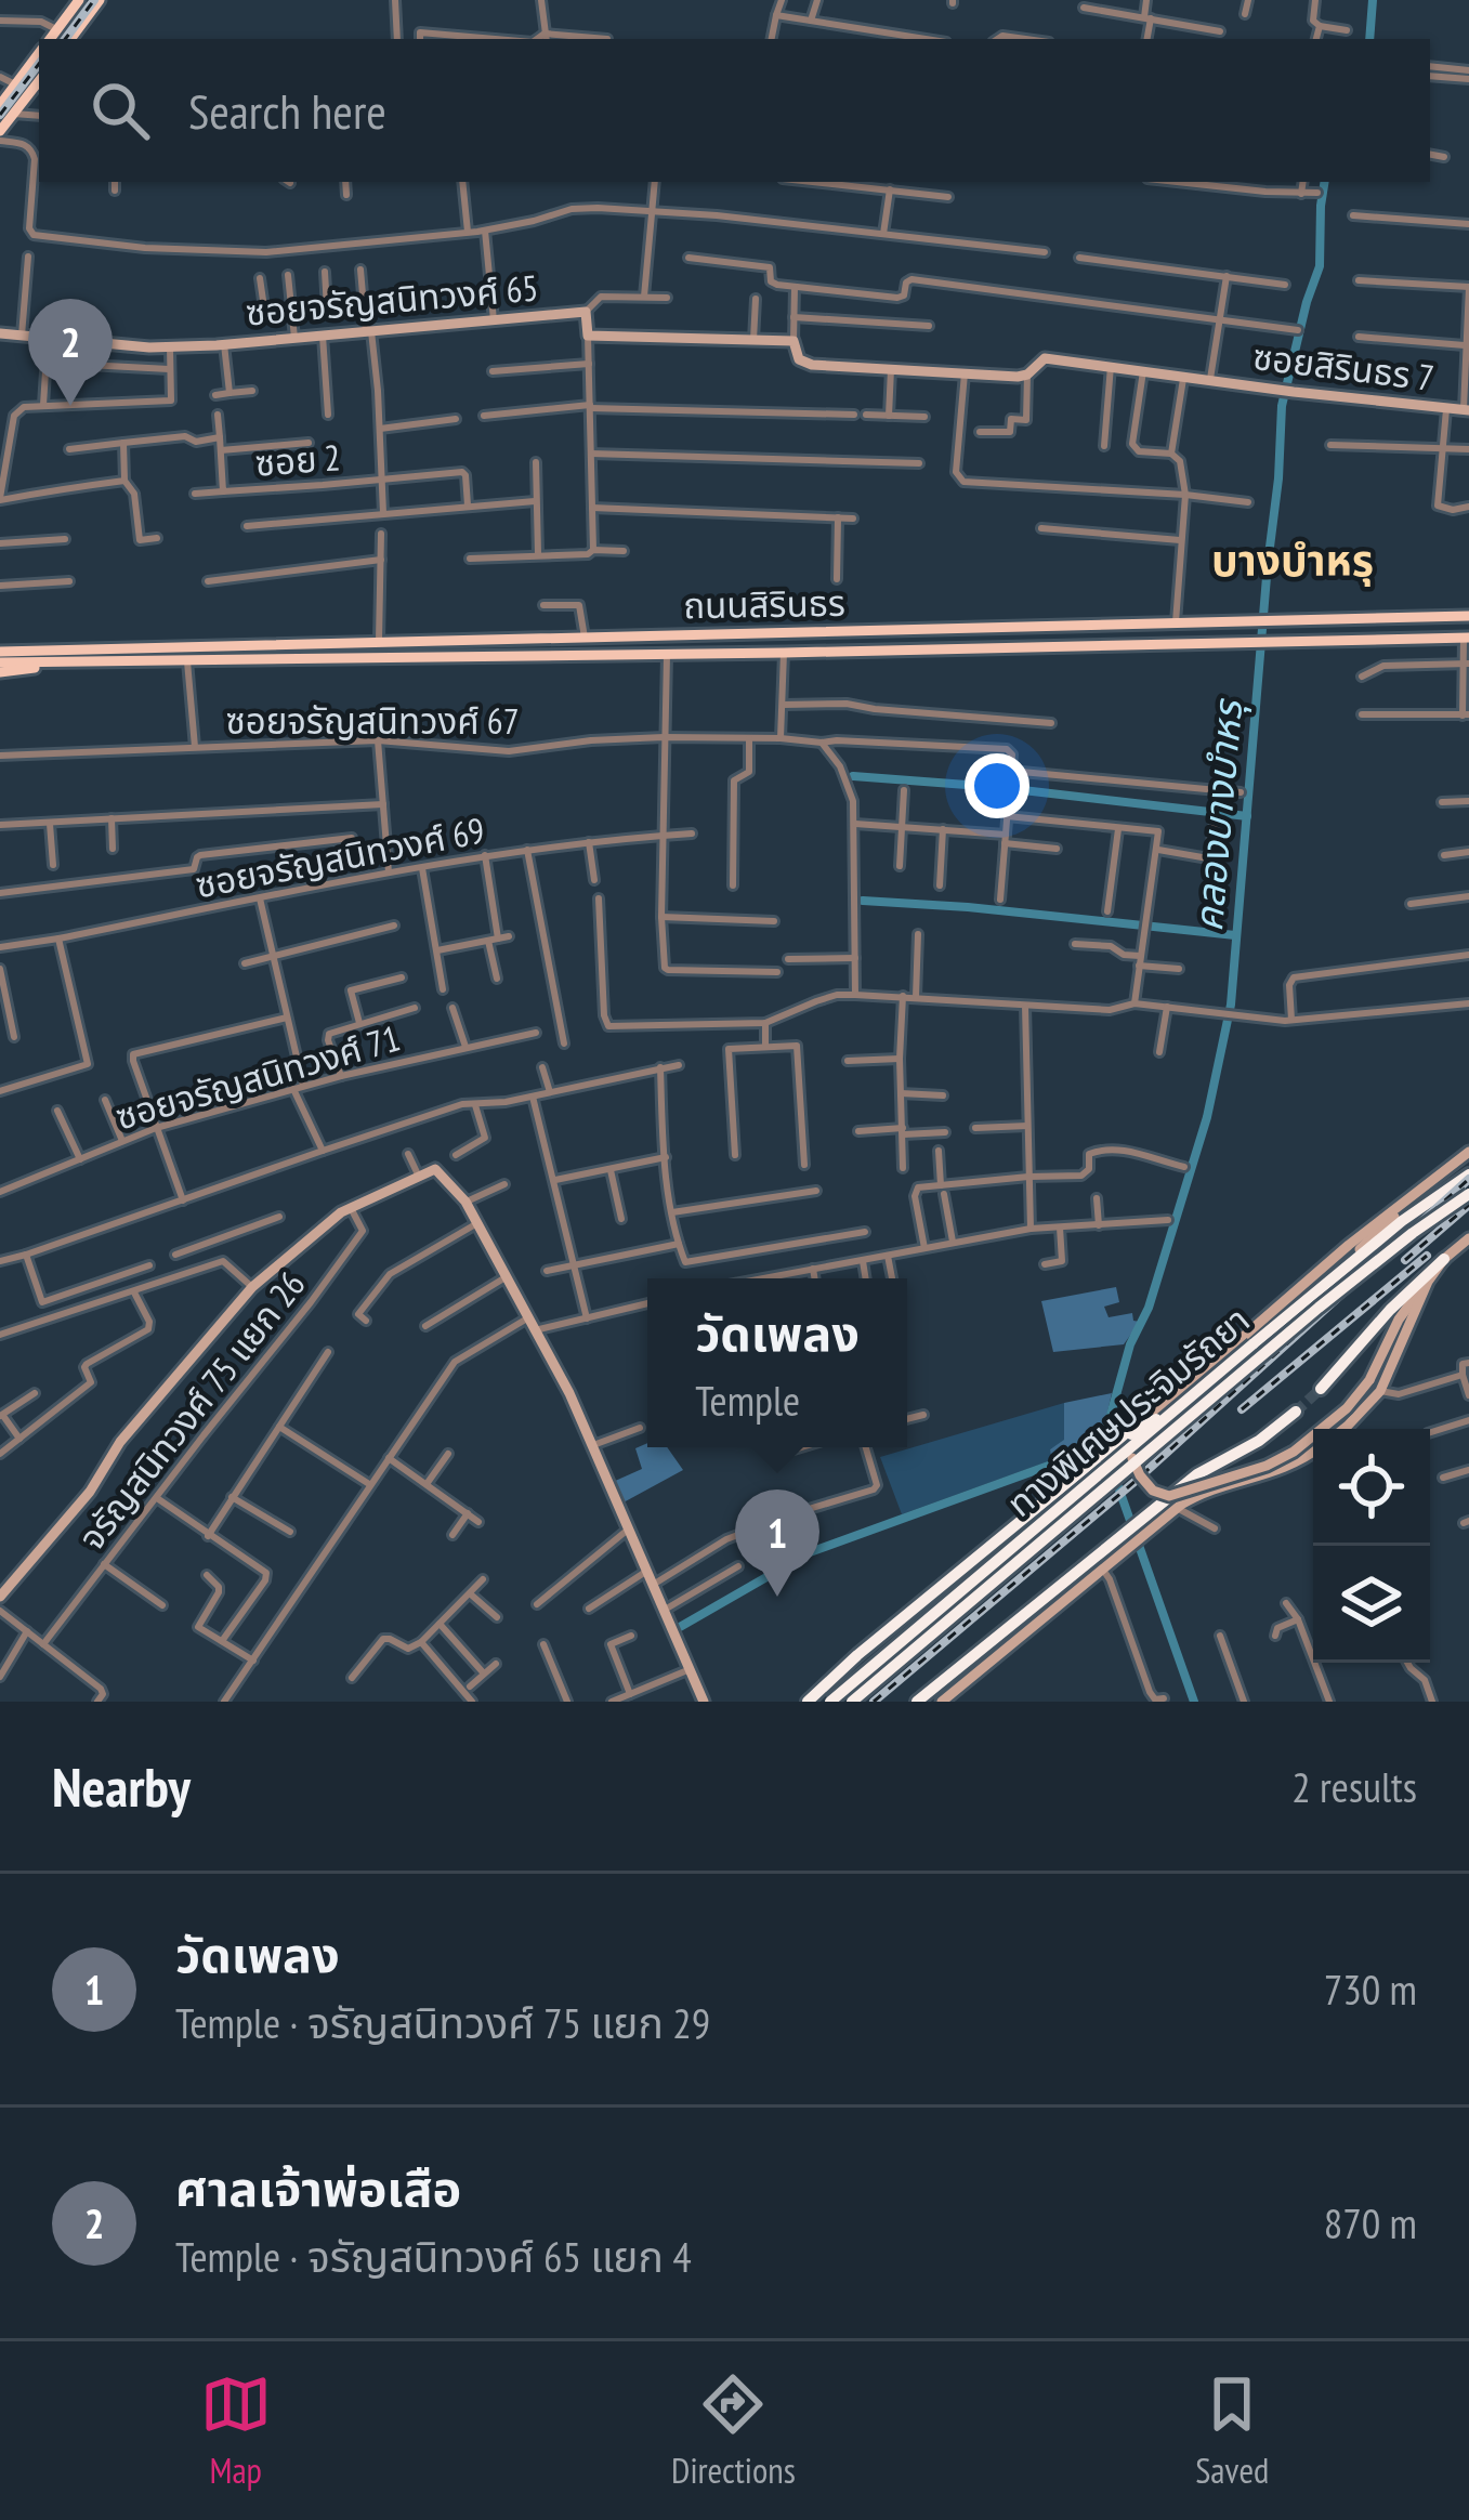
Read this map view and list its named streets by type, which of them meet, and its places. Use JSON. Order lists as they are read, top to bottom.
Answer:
{
  "streets": {
    "highway": ["ทางพิเศษประจิมรัถยา"],
    "main road": ["ถนนสิรินธร"],
    "street": [
      "ซอยจรัญสนิทวงศ์ 65",
      "ซอยสิรินธร 7",
      "ซอย 2",
      "ซอยจรัญสนิทวงศ์ 67",
      "ซอยจรัญสนิทวงศ์ 69",
      "ซอยจรัญสนิทวงศ์ 71",
      "จรัญสนิทวงศ์ 75 แยก 26"
    ]
  },
  "districts": ["บางบำหรุ"],
  "water": ["คลองบางบำหรุ"],
  "page": {
    "search": "Search here",
    "pins": ["2", "1"],
    "popup": ["วัดเพลง", "Temple"],
    "heading": ["Nearby", "2 results"],
    "list": [
      {
        "mark": "1",
        "name": "วัดเพลง",
        "note": "Temple · จรัญสนิทวงศ์ 75 แยก 29",
        "value": "730 m"
      },
      {
        "mark": "2",
        "name": "ศาลเจ้าพ่อเสือ",
        "note": "Temple · จรัญสนิทวงศ์ 65 แยก 4",
        "value": "870 m"
      }
    ],
    "nav": ["Map", "Directions", "Saved"]
  }
}
